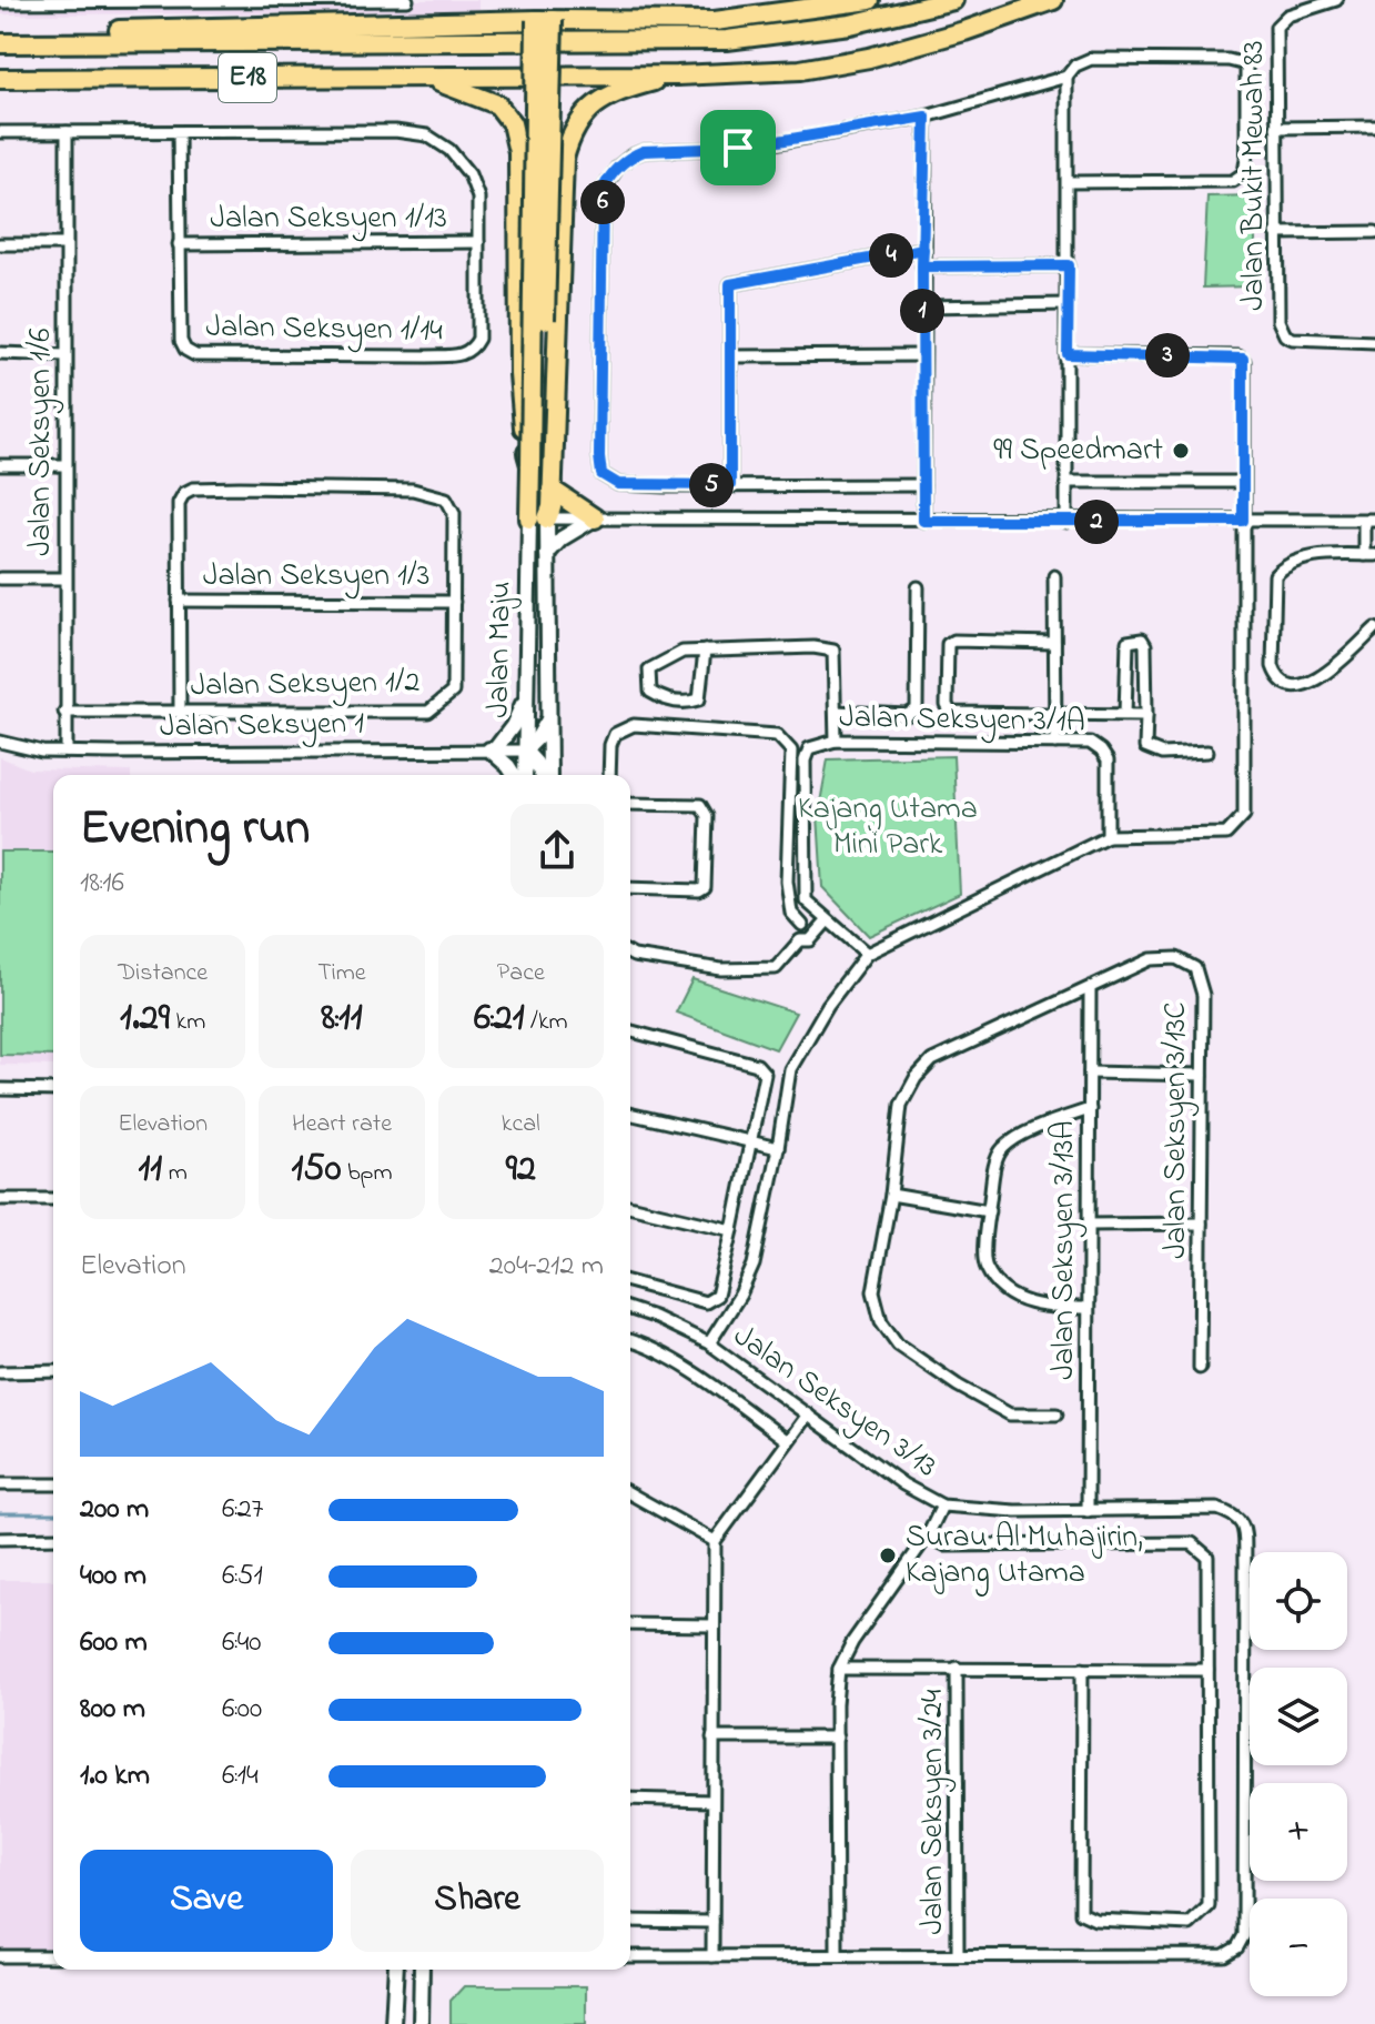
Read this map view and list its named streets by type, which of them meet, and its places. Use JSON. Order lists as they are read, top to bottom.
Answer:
{
  "streets": {
    "highway": ["E18"],
    "street": [
      "Jalan Bukit Mewah 83",
      "Jalan Seksyen 1/13",
      "Jalan Seksyen 1/14",
      "Jalan Seksyen 1/6",
      "Jalan Seksyen 1/3",
      "Jalan Maju",
      "Jalan Seksyen 1/2",
      "Jalan Seksyen 3/1A",
      "Jalan Seksyen 1",
      "Jalan Seksyen 3/13C",
      "Jalan Seksyen 3/13A",
      "Jalan Seksyen 3/13",
      "Jalan Seksyen 3/24"
    ]
  },
  "crossings": [
    ["Jalan Seksyen 1/13", "Jalan Seksyen 1/14"],
    ["Jalan Seksyen 1/6", "Jalan Seksyen 1/2"],
    ["Jalan Seksyen 1/6", "Jalan Seksyen 1"],
    ["Jalan Seksyen 1/3", "Jalan Seksyen 1/2"],
    ["Jalan Maju", "Jalan Seksyen 1"],
    ["Jalan Seksyen 3/13C", "Jalan Seksyen 3/13A"],
    ["Jalan Seksyen 3/13A", "Jalan Seksyen 3/13"],
    ["Jalan Seksyen 3/13", "Jalan Seksyen 3/24"]
  ],
  "parks": ["Kajang Utama Mini Park"],
  "places": ["99 Speedmart", "Surau Al Muhajirin, Kajang Utama"],
  "page": {
    "pins": [
      "6",
      "4",
      "1",
      "3",
      "5",
      "2"
    ],
    "heading": ["Evening run", "18:16"],
    "stats": [
      ["Distance", "1.29 km"],
      ["Time", "8:11"],
      ["Pace", "6:21 /km"],
      ["Elevation", "11 m"],
      ["Heart rate", "150 bpm"],
      ["kcal", "92"]
    ],
    "chart": ["Elevation", "204–212 m"],
    "list": [
      {
        "name": "200 m",
        "note": "6:27"
      },
      {
        "name": "400 m",
        "note": "6:51"
      },
      {
        "name": "600 m",
        "note": "6:40"
      },
      {
        "name": "800 m",
        "note": "6:00"
      },
      {
        "name": "1.0 km",
        "note": "6:14"
      }
    ],
    "map_buttons": ["+", "−"],
    "buttons": ["Save", "Share"]
  }
}
